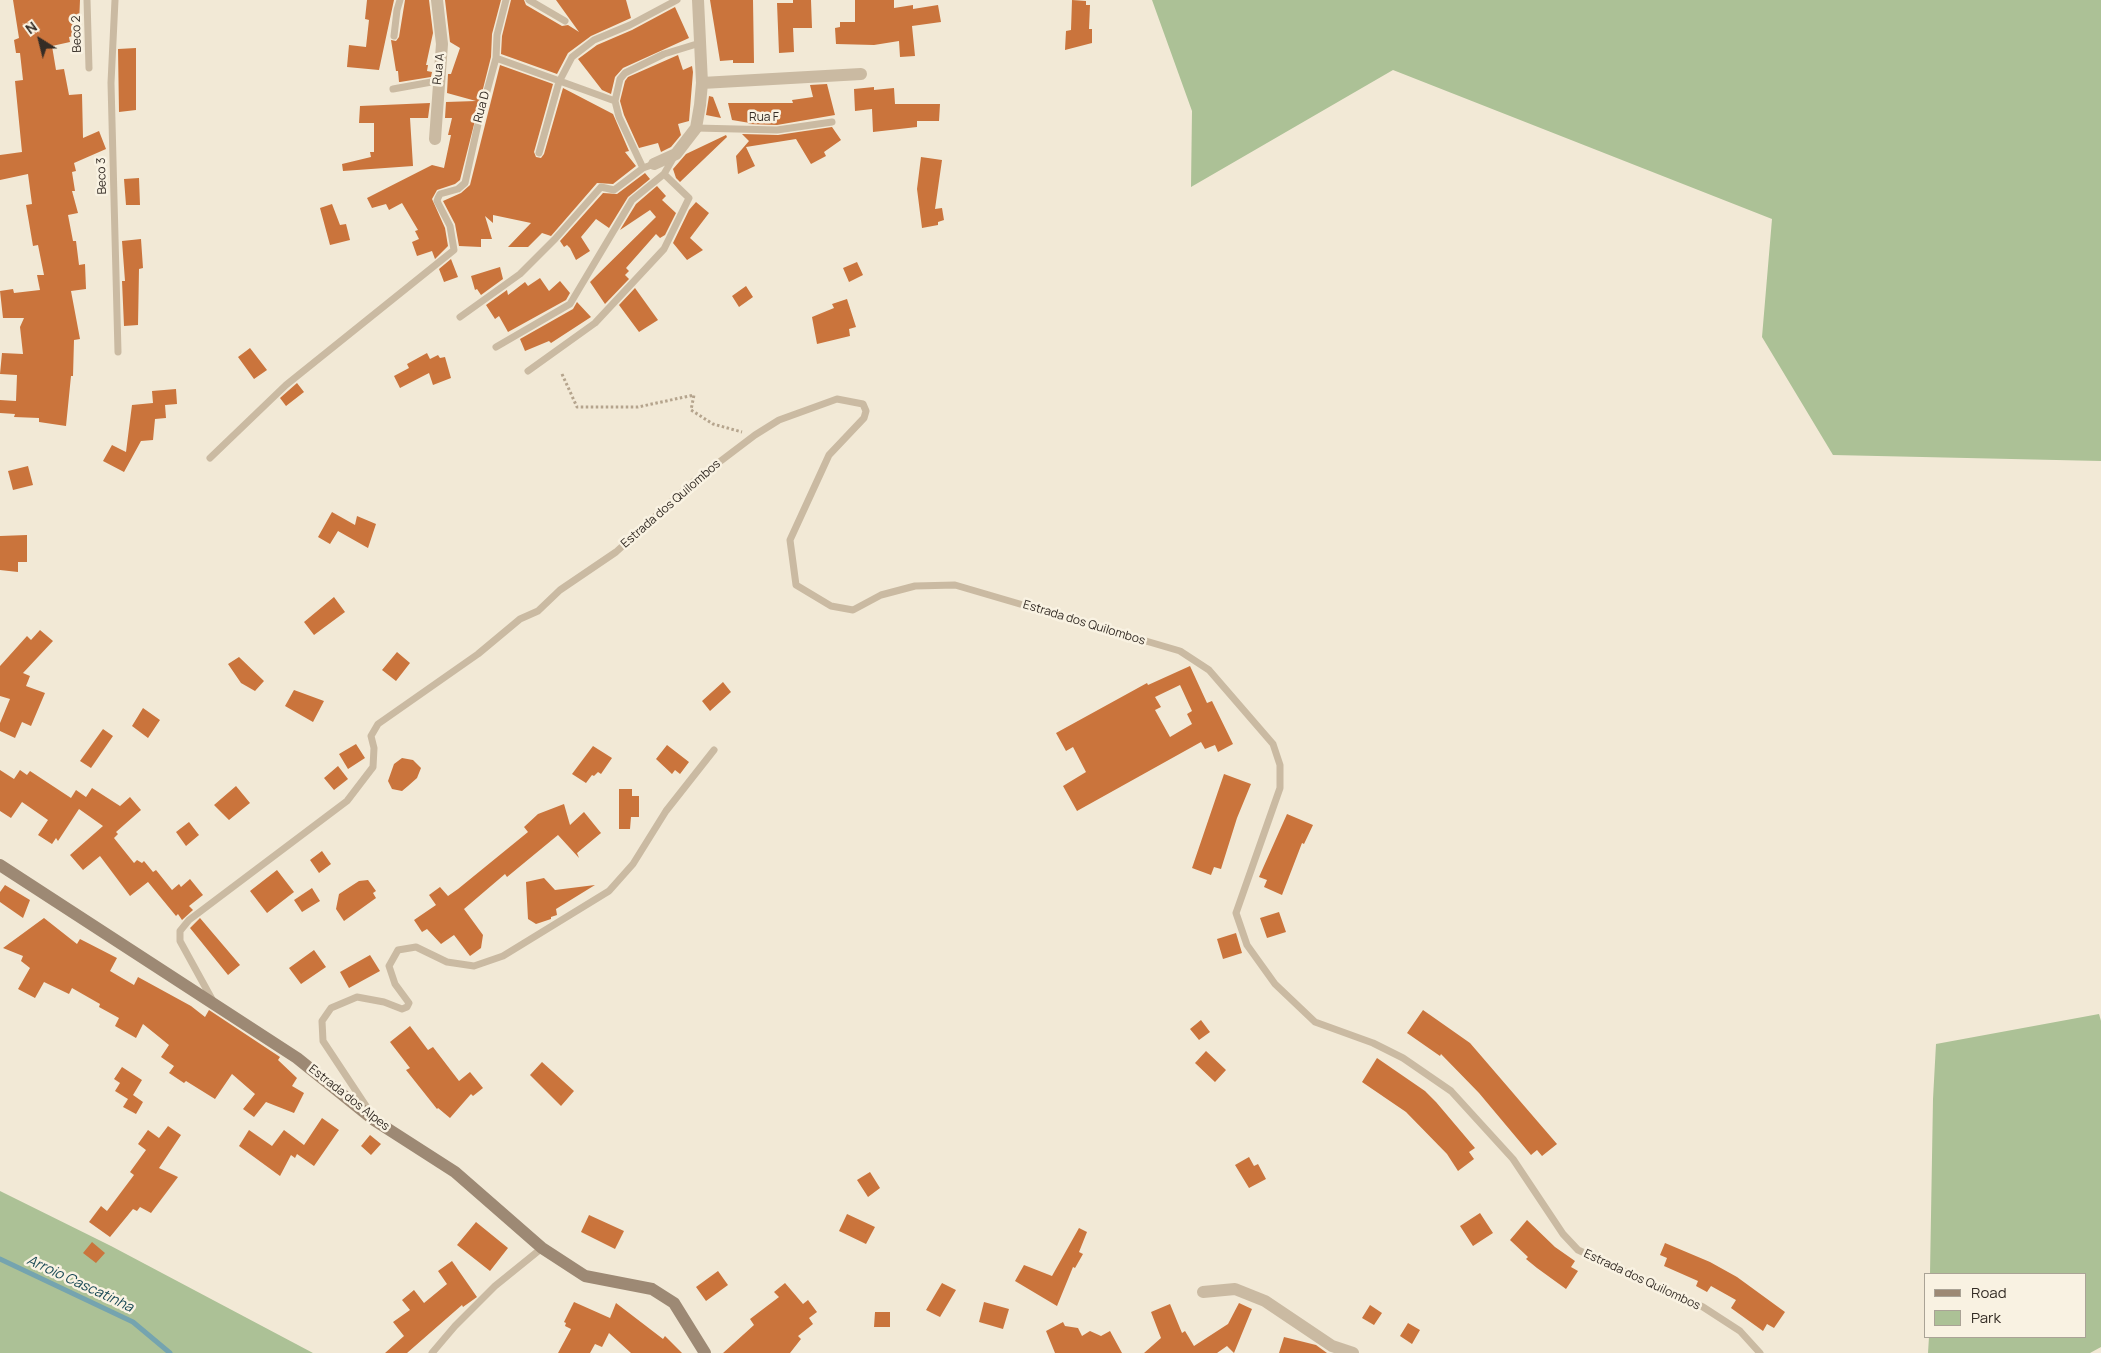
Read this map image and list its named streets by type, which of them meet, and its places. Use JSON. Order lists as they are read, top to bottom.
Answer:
{
  "streets": {
    "street": ["Rua A", "Estrada dos Alpes"],
    "lane": [
      "Beco 2",
      "Rua D",
      "Rua F",
      "Beco 3",
      "Estrada dos Quilombos"
    ]
  },
  "crossings": [
    ["Estrada dos Quilombos", "Estrada dos Alpes"]
  ],
  "water": ["Arroio Cascatinha"],
  "legend": ["Road", "Park"],
  "north": "top left"
}
